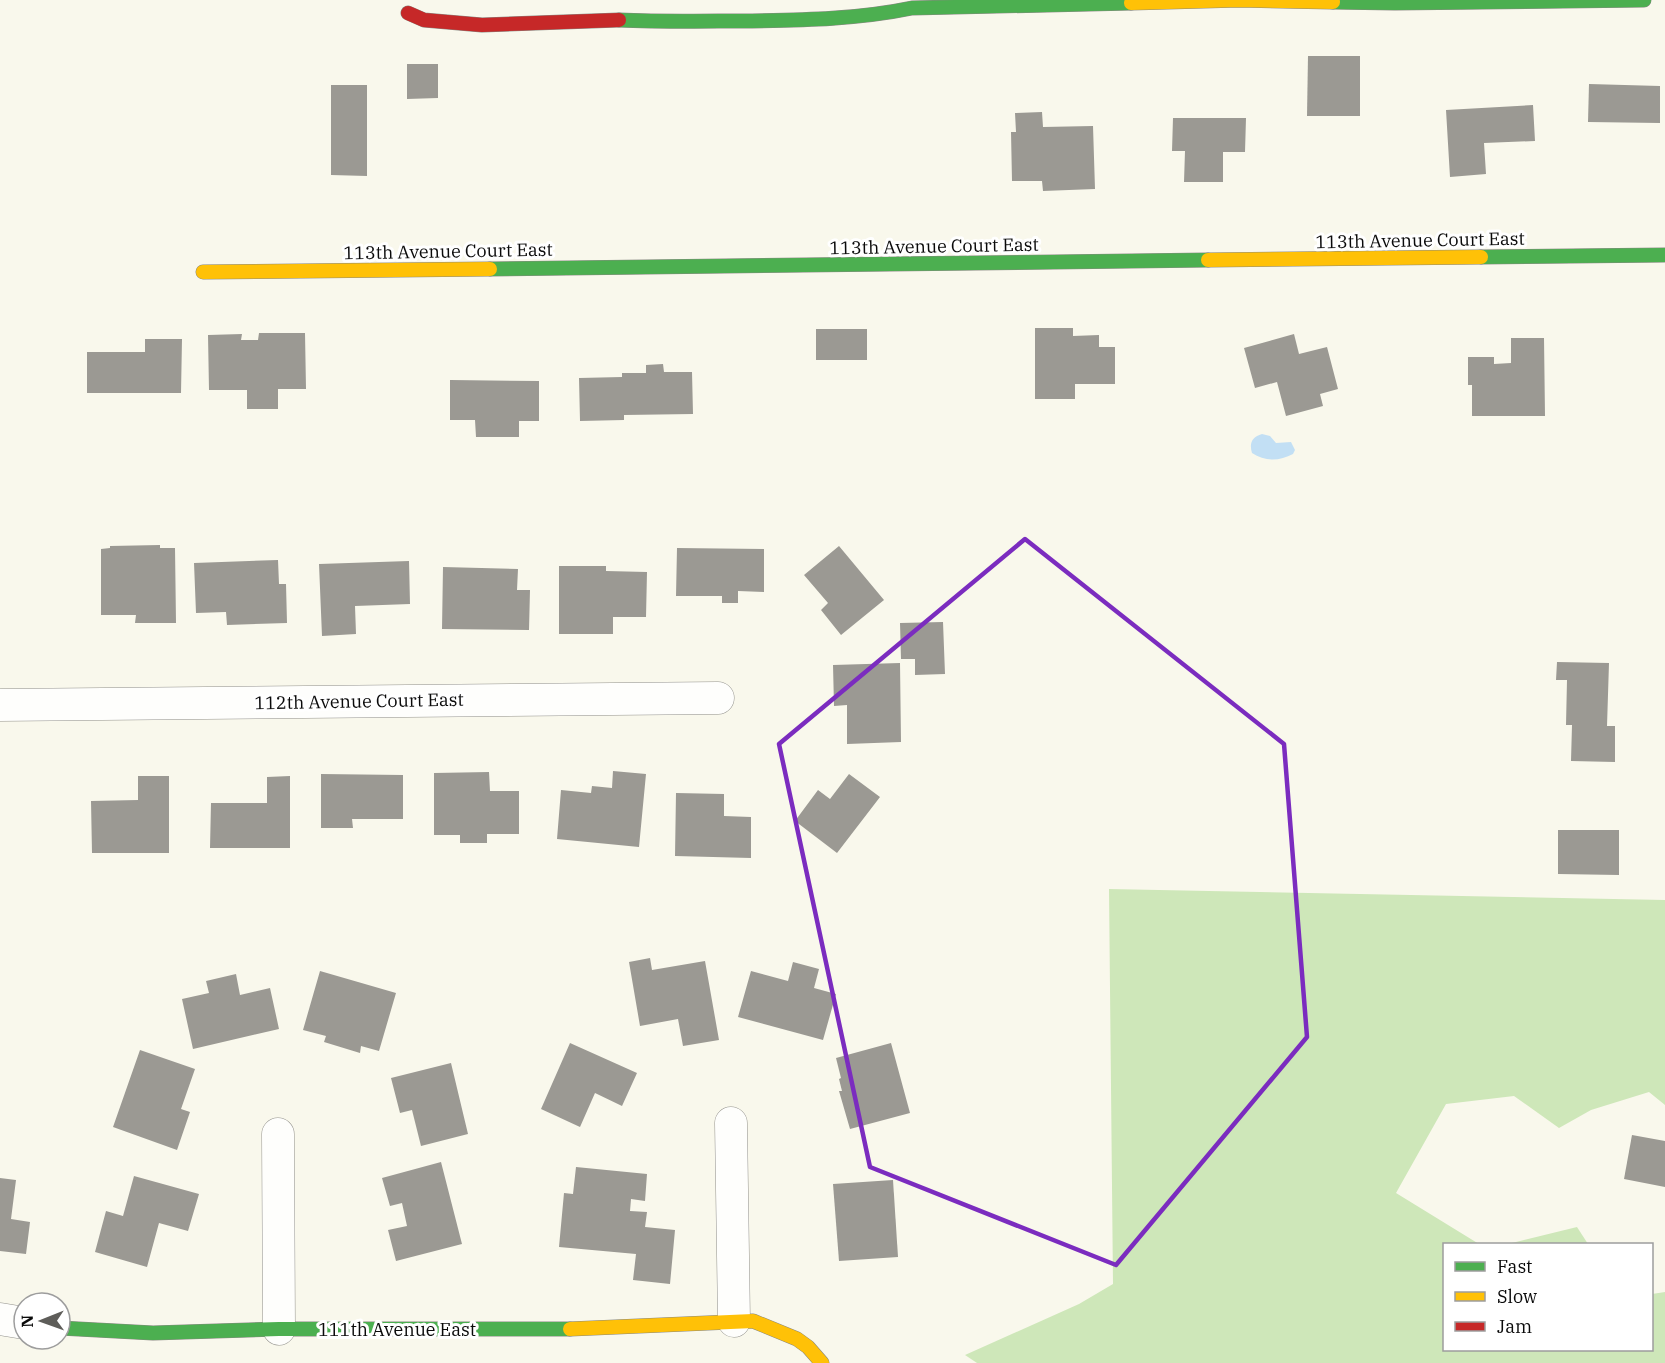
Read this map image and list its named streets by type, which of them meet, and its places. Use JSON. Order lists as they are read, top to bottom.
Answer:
{
  "streets": {
    "street": ["113th Avenue Court East", "112th Avenue Court East", "111th Avenue East"]
  },
  "legend": ["Fast", "Slow", "Jam"],
  "north": "left"
}
